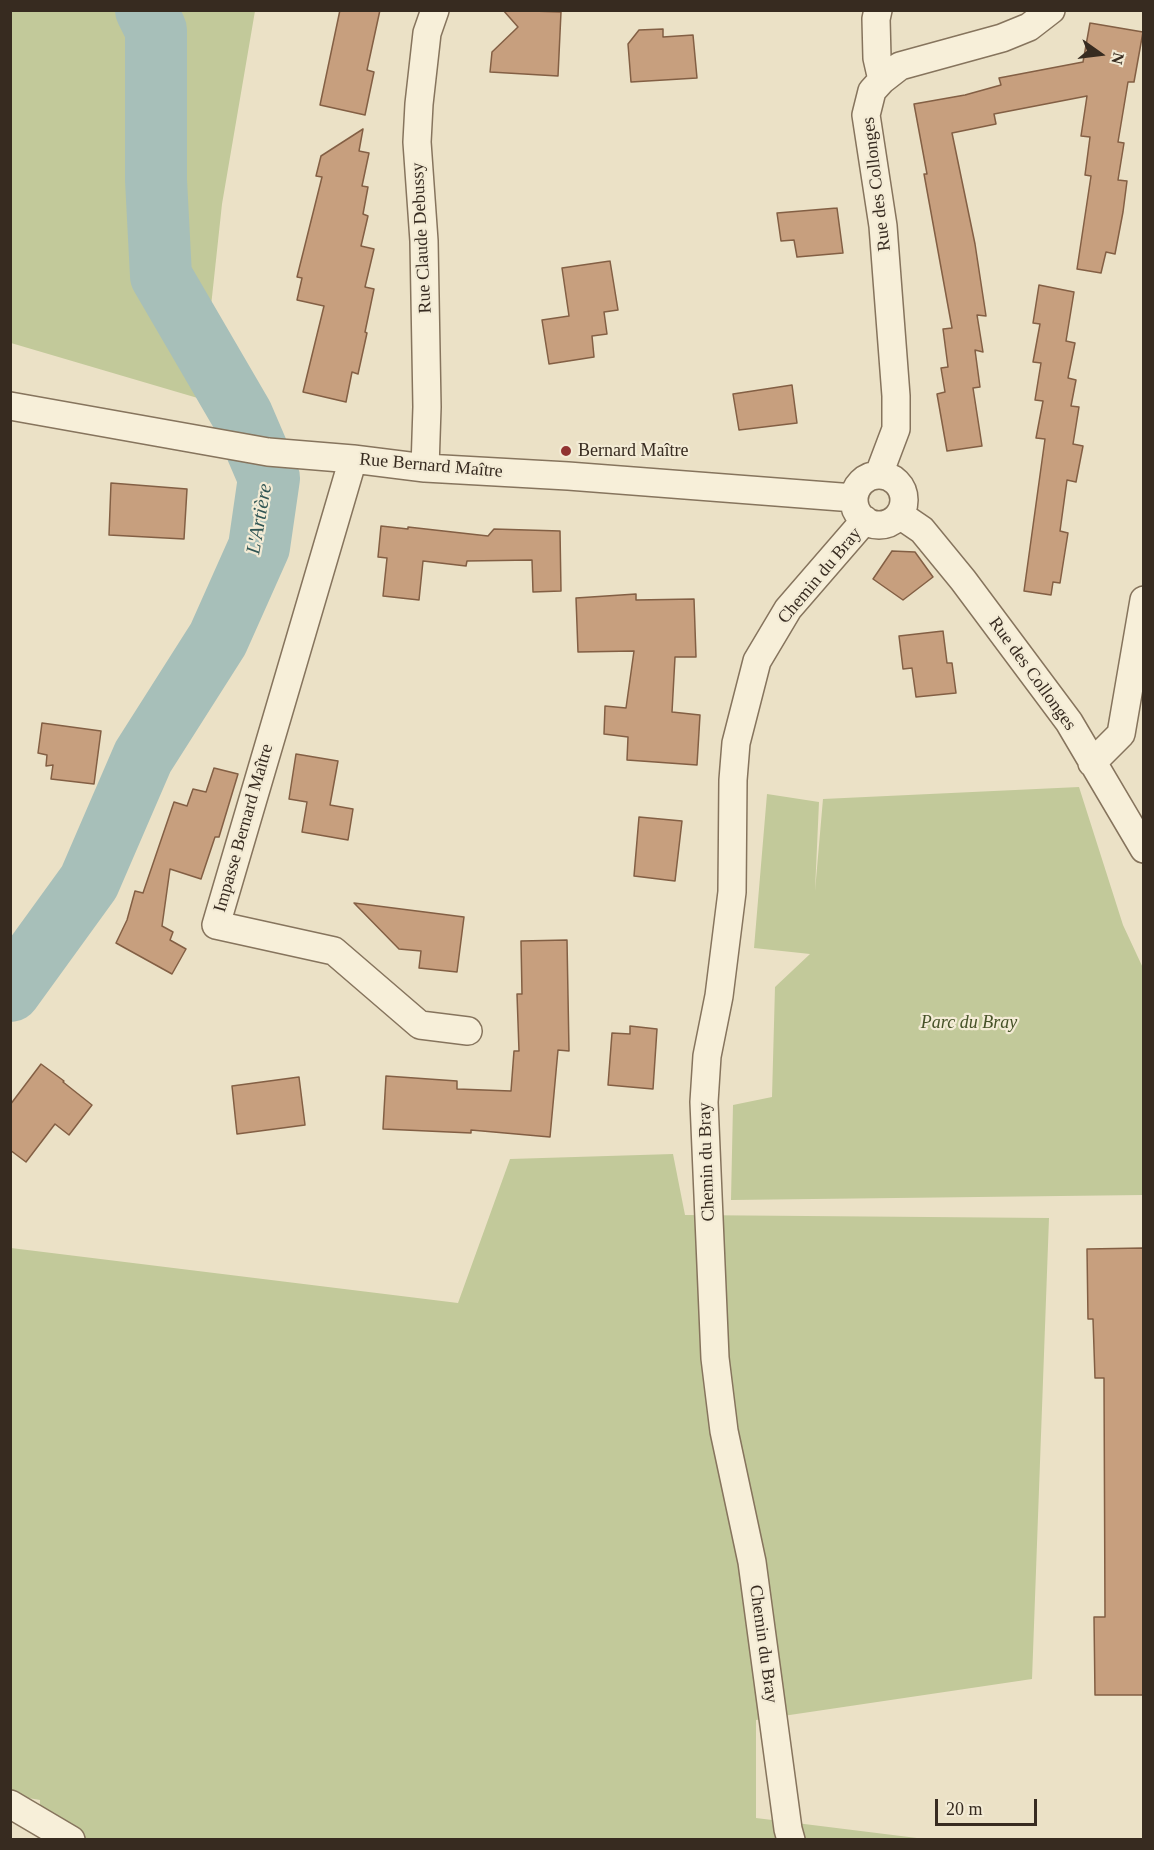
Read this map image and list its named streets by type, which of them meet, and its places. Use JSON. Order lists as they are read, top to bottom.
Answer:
{
  "streets": {
    "street": [
      "Rue des Collonges",
      "Rue Claude Debussy",
      "Rue Bernard Maître",
      "Chemin du Bray",
      "Impasse Bernard Maître"
    ]
  },
  "crossings": [
    ["Rue des Collonges", "Rue Bernard Maître"],
    ["Rue des Collonges", "Chemin du Bray"],
    ["Rue Claude Debussy", "Rue Bernard Maître"],
    ["Rue Bernard Maître", "Chemin du Bray"],
    ["Rue Bernard Maître", "Impasse Bernard Maître"]
  ],
  "water": ["L'Artière"],
  "parks": ["Parc du Bray"],
  "places": ["Bernard Maître"],
  "scale_bar": "20 m",
  "north": "right"
}
